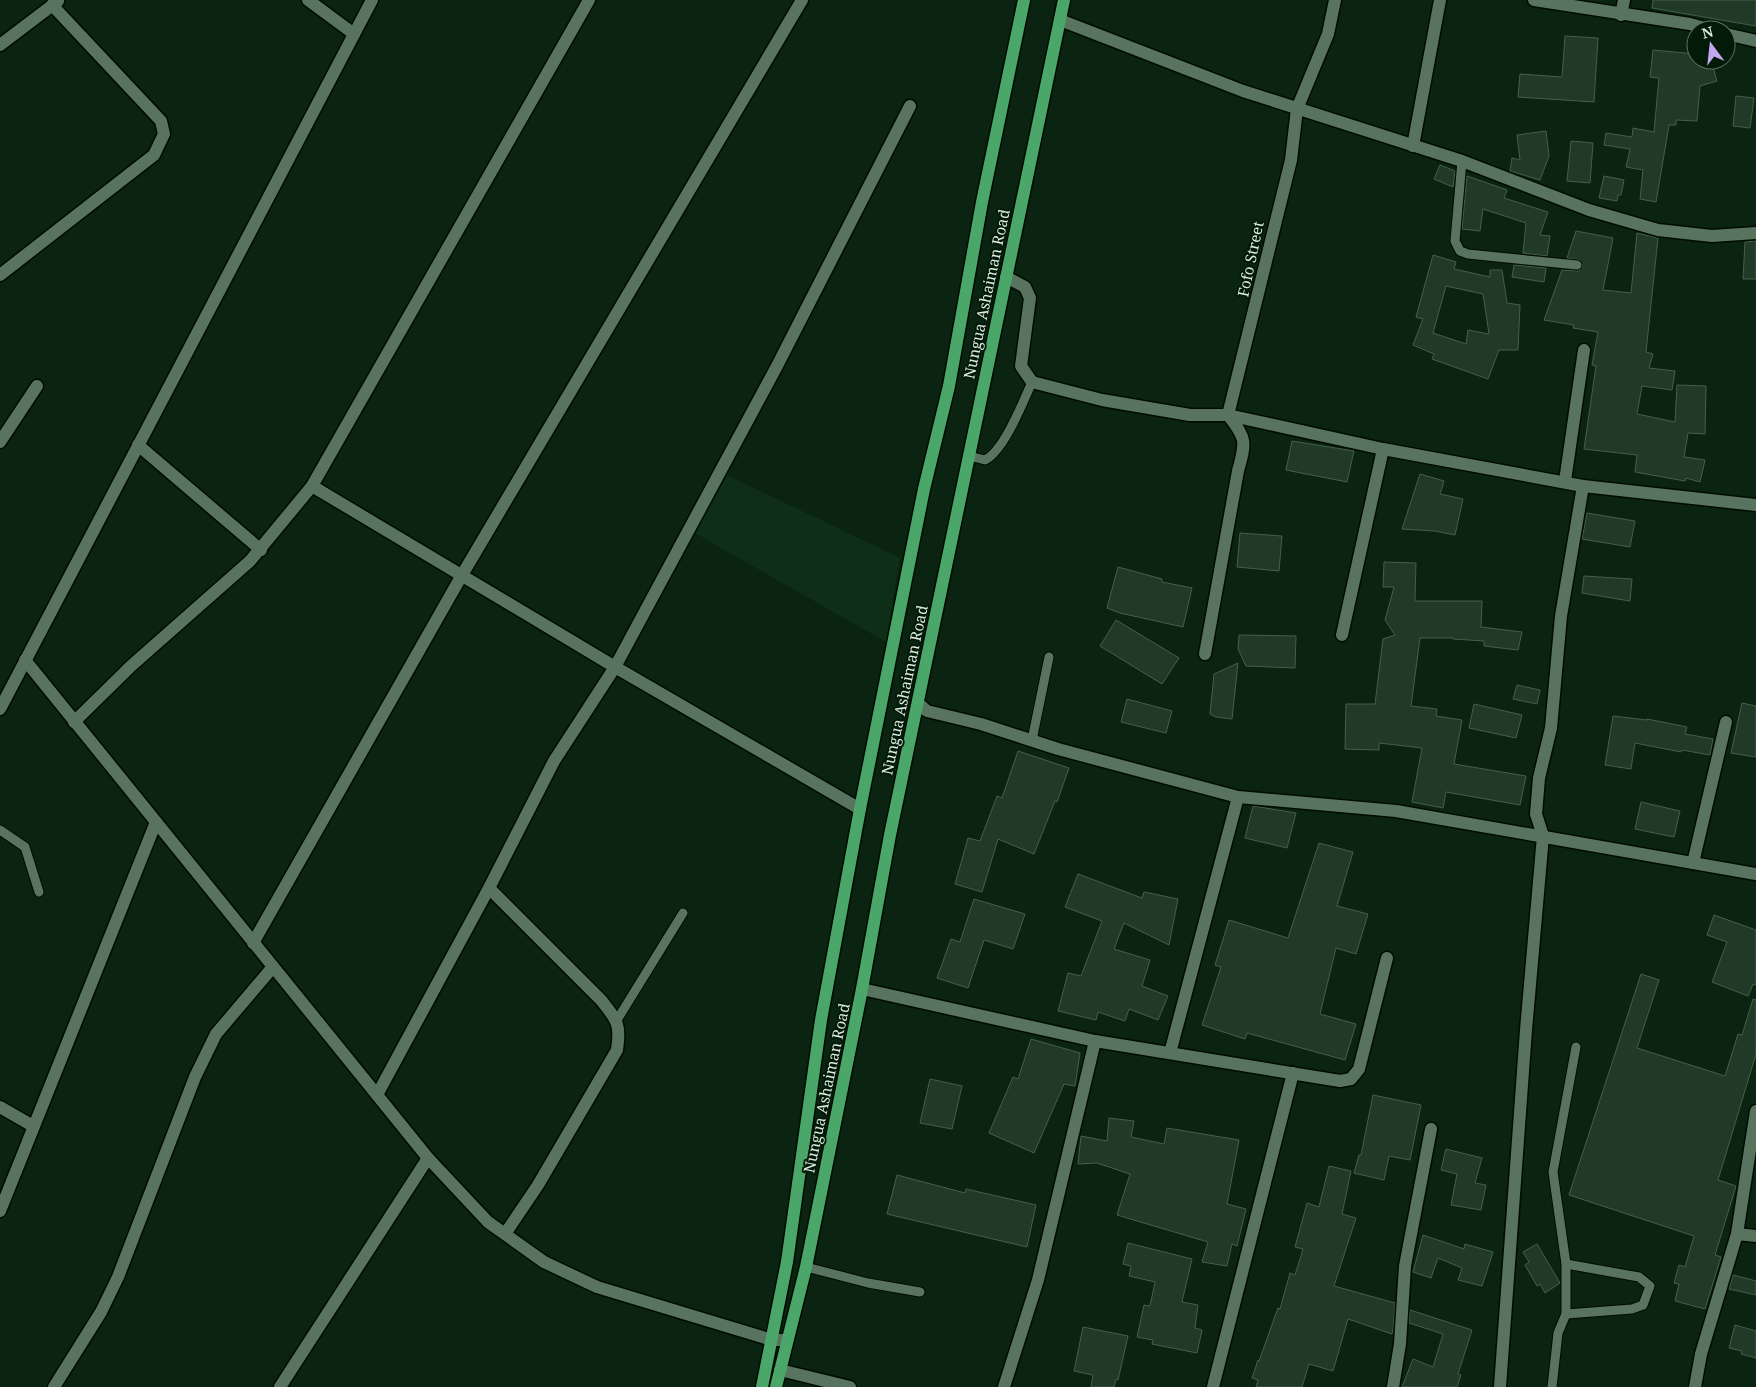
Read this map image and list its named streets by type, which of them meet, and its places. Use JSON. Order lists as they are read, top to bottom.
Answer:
{
  "streets": {
    "main road": ["Nungua Ashaiman Road"],
    "street": ["Fofo Street"]
  },
  "north": "top"
}
